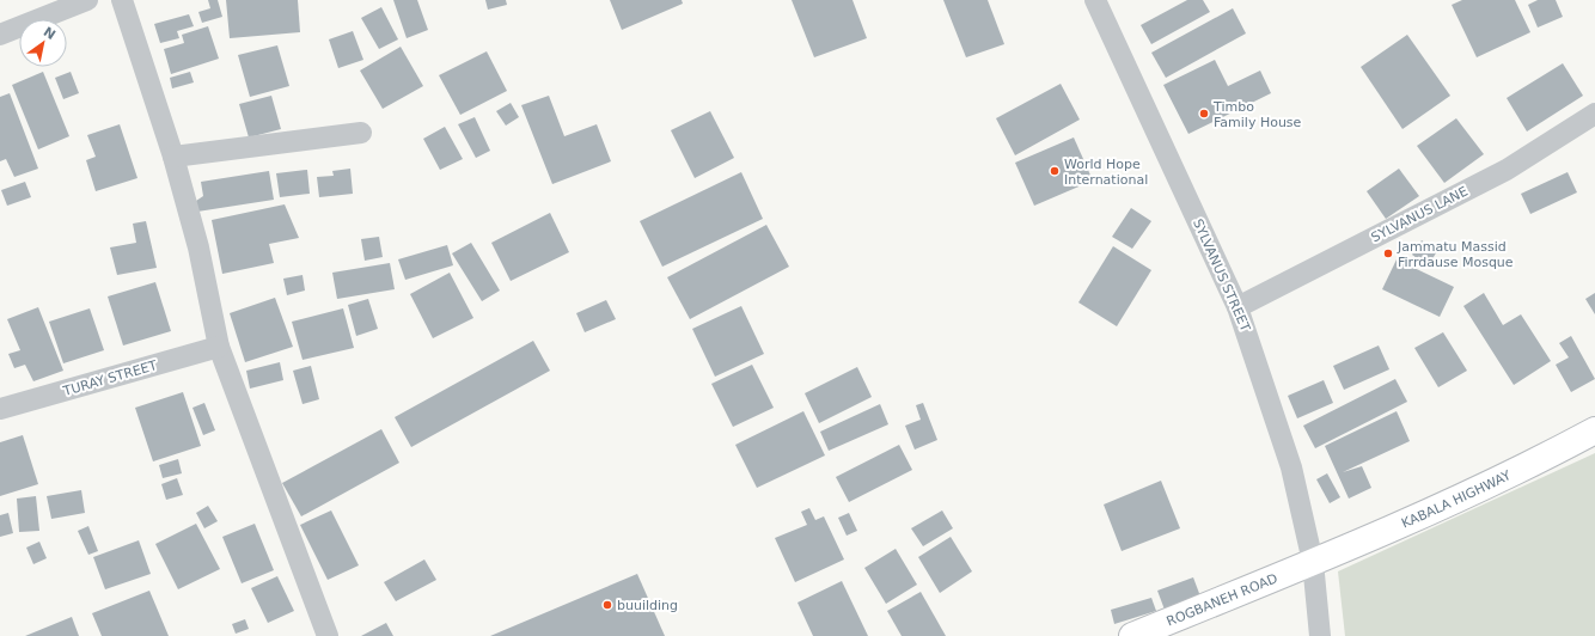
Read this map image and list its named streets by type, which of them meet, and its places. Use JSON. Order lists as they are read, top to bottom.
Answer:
{
  "streets": {
    "main road": ["KABALA HIGHWAY", "ROGBANEH ROAD"],
    "street": ["SYLVANUS LANE", "SYLVANUS STREET", "TURAY STREET"]
  },
  "crossings": [
    ["SYLVANUS LANE", "SYLVANUS STREET"],
    ["SYLVANUS STREET", "KABALA HIGHWAY"],
    ["SYLVANUS STREET", "ROGBANEH ROAD"],
    ["KABALA HIGHWAY", "ROGBANEH ROAD"]
  ],
  "places": [
    "Timbo Family House",
    "World Hope International",
    "Jammatu Massid Firrdause Mosque",
    "buuilding"
  ],
  "north": "top right"
}
